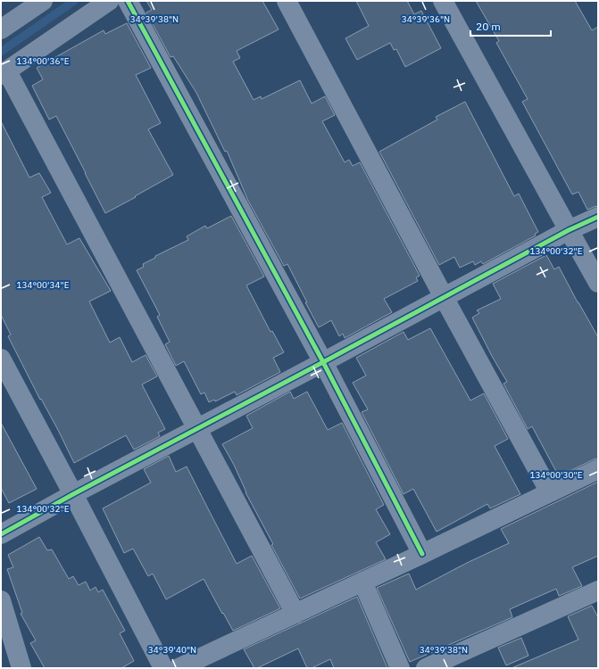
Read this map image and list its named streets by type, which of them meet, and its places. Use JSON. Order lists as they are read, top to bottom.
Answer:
{
  "scale_bar": "20 m",
  "coordinates": [
    "34°39'38\"N",
    "34°39'36\"N",
    "134°00'36\"E",
    "134°00'32\"E",
    "134°00'34\"E",
    "134°00'30\"E",
    "34°39'40\"N"
  ]
}
